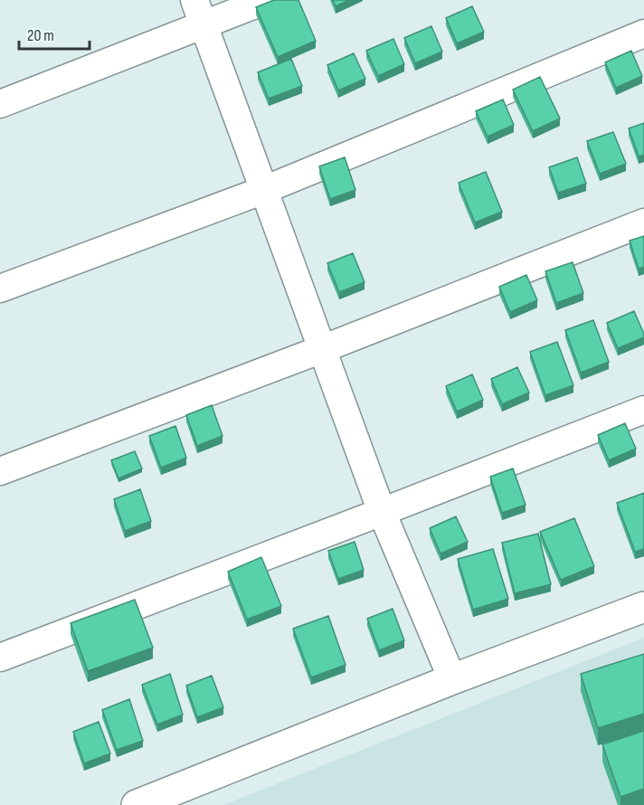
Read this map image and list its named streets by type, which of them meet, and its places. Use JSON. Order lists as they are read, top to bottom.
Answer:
{
  "scale_bar": "20 m"
}
